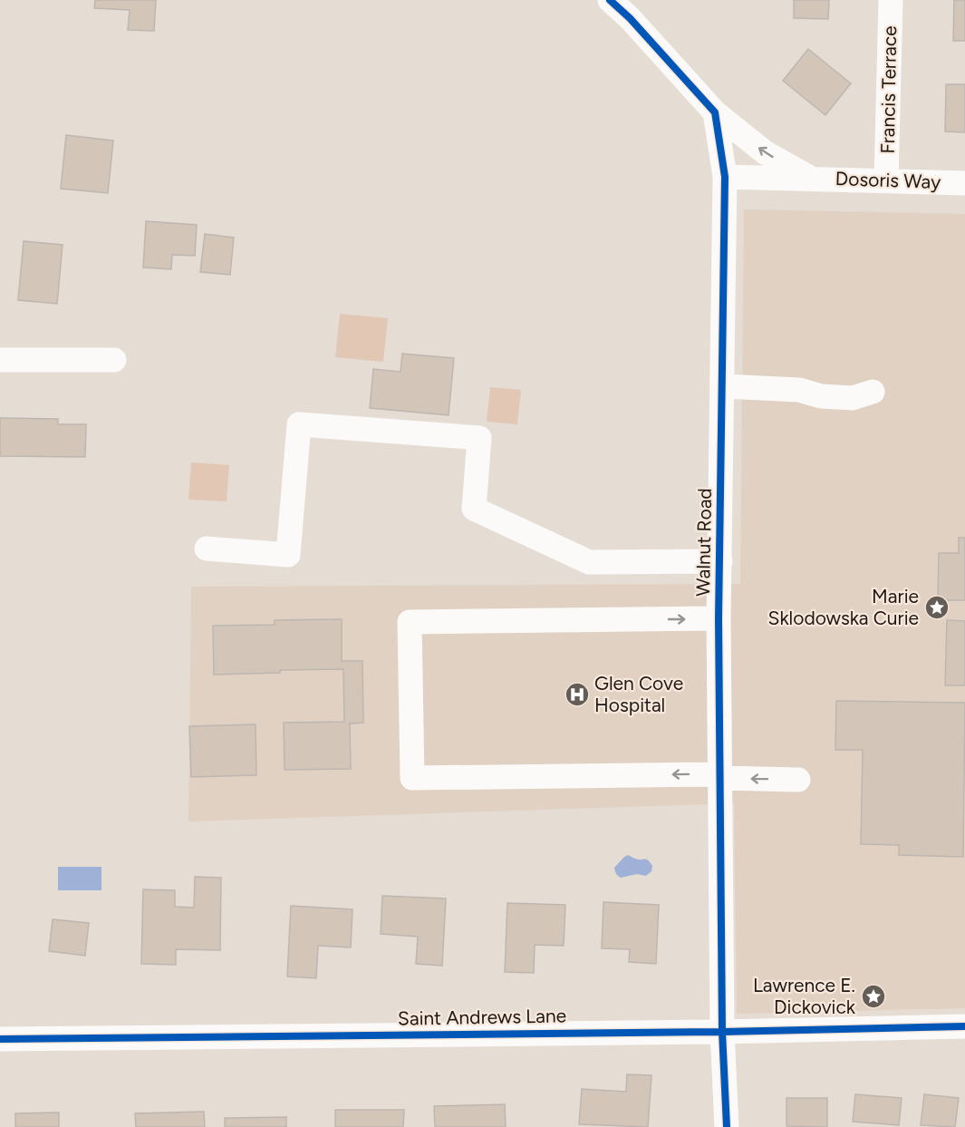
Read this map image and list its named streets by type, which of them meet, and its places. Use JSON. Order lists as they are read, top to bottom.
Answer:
{
  "streets": {
    "street": [
      "Francis Terrace",
      "Dosoris Way",
      "Walnut Road",
      "Saint Andrews Lane"
    ]
  },
  "crossings": [
    ["Francis Terrace", "Dosoris Way"],
    ["Dosoris Way", "Walnut Road"],
    ["Walnut Road", "Saint Andrews Lane"]
  ],
  "places": {
    "place": ["Marie Sklodowska Curie", "Lawrence E. Dickovick"],
    "hospital": ["Glen Cove Hospital"]
  }
}
